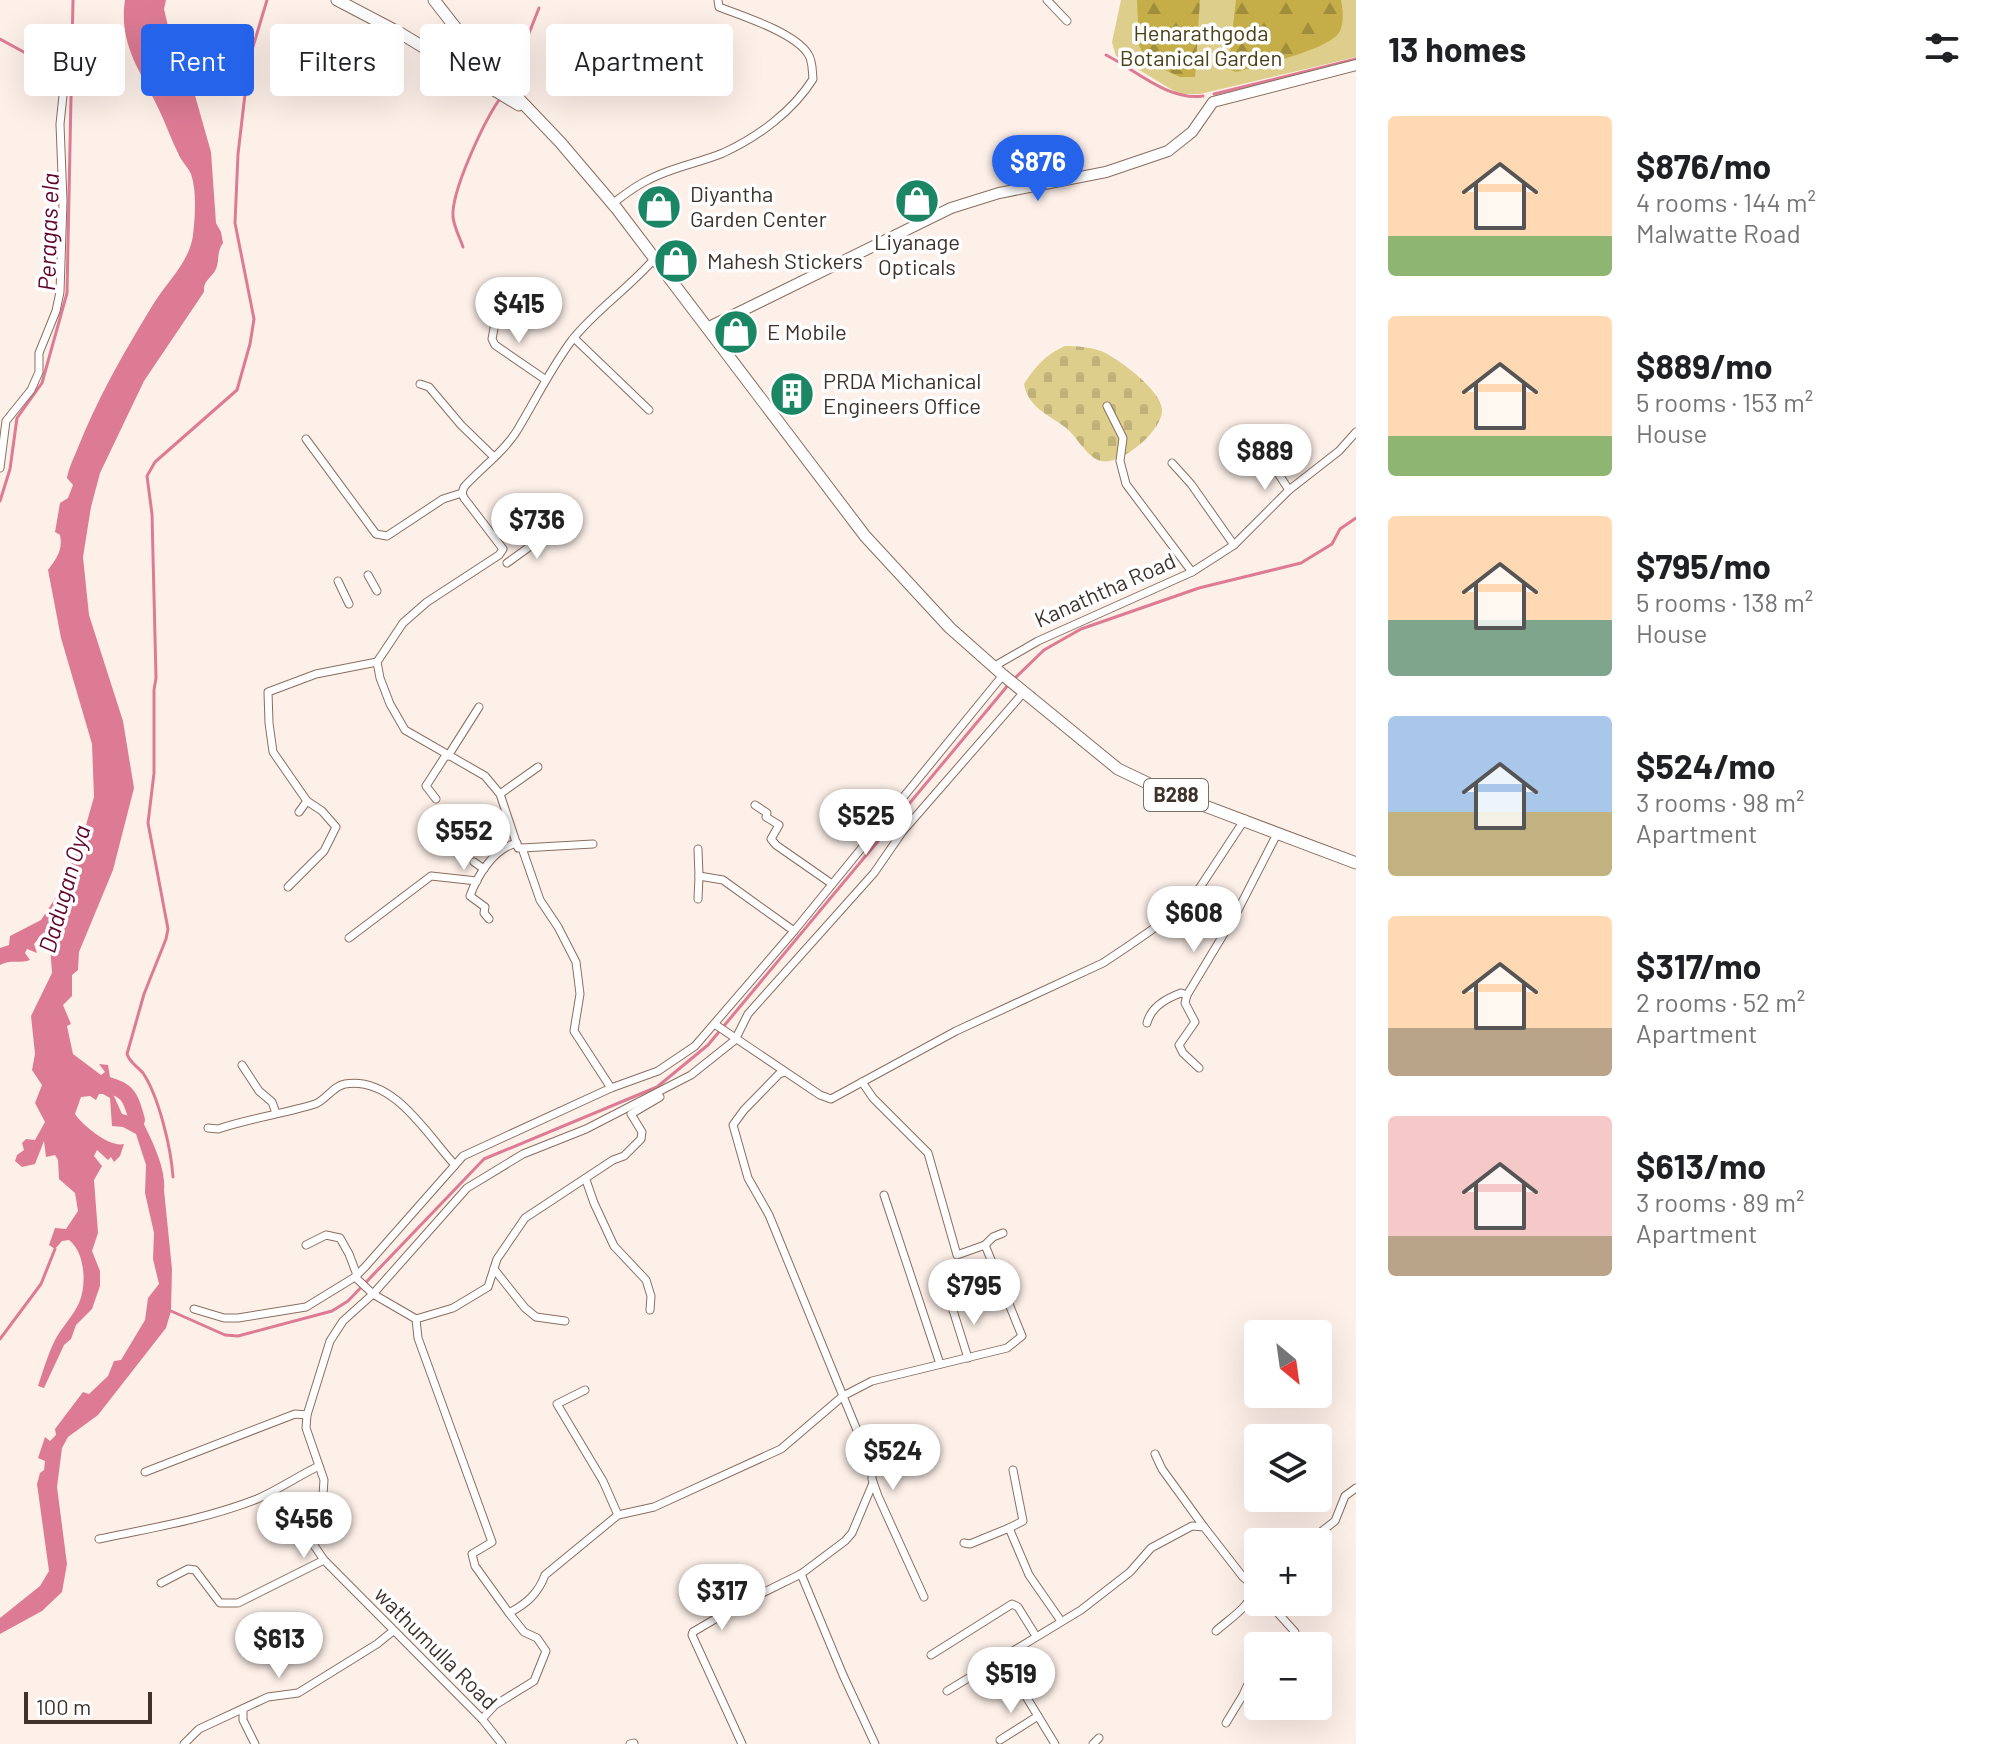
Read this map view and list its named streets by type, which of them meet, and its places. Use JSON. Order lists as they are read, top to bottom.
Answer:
{
  "streets": {
    "main road": ["B288"],
    "street": ["Kanaththa Road", "wathumulla Road"]
  },
  "crossings": [
    ["Kanaththa Road", "B288"]
  ],
  "water": ["Peragas ela", "Dadugan Oya"],
  "parks": ["Henarathgoda Botanical Garden"],
  "places": {
    "shop": [
      "Liyanage Opticals",
      "Diyantha Garden Center",
      "Mahesh Stickers",
      "E Mobile"
    ],
    "building": ["PRDA Michanical Engineers Office"]
  },
  "scale_bar": "100 m",
  "north": "bottom right",
  "page": {
    "heading": "13 homes",
    "chip": [
      "Buy",
      "Rent",
      "Filters",
      "New",
      "Apartment"
    ],
    "list": [
      {
        "name": "$876/mo",
        "note": "4 rooms · 144 m² · Malwatte Road"
      },
      {
        "name": "$889/mo",
        "note": "5 rooms · 153 m² · House"
      },
      {
        "name": "$795/mo",
        "note": "5 rooms · 138 m² · House"
      },
      {
        "name": "$524/mo",
        "note": "3 rooms · 98 m² · Apartment"
      },
      {
        "name": "$317/mo",
        "note": "2 rooms · 52 m² · Apartment"
      },
      {
        "name": "$613/mo",
        "note": "3 rooms · 89 m² · Apartment"
      }
    ],
    "price": [
      "$876",
      "$415",
      "$889",
      "$736",
      "$525",
      "$552",
      "$608",
      "$795",
      "$524",
      "$456",
      "$317",
      "$613",
      "$519"
    ],
    "map_buttons": ["+", "−"],
    "scale": "100 m"
  }
}
